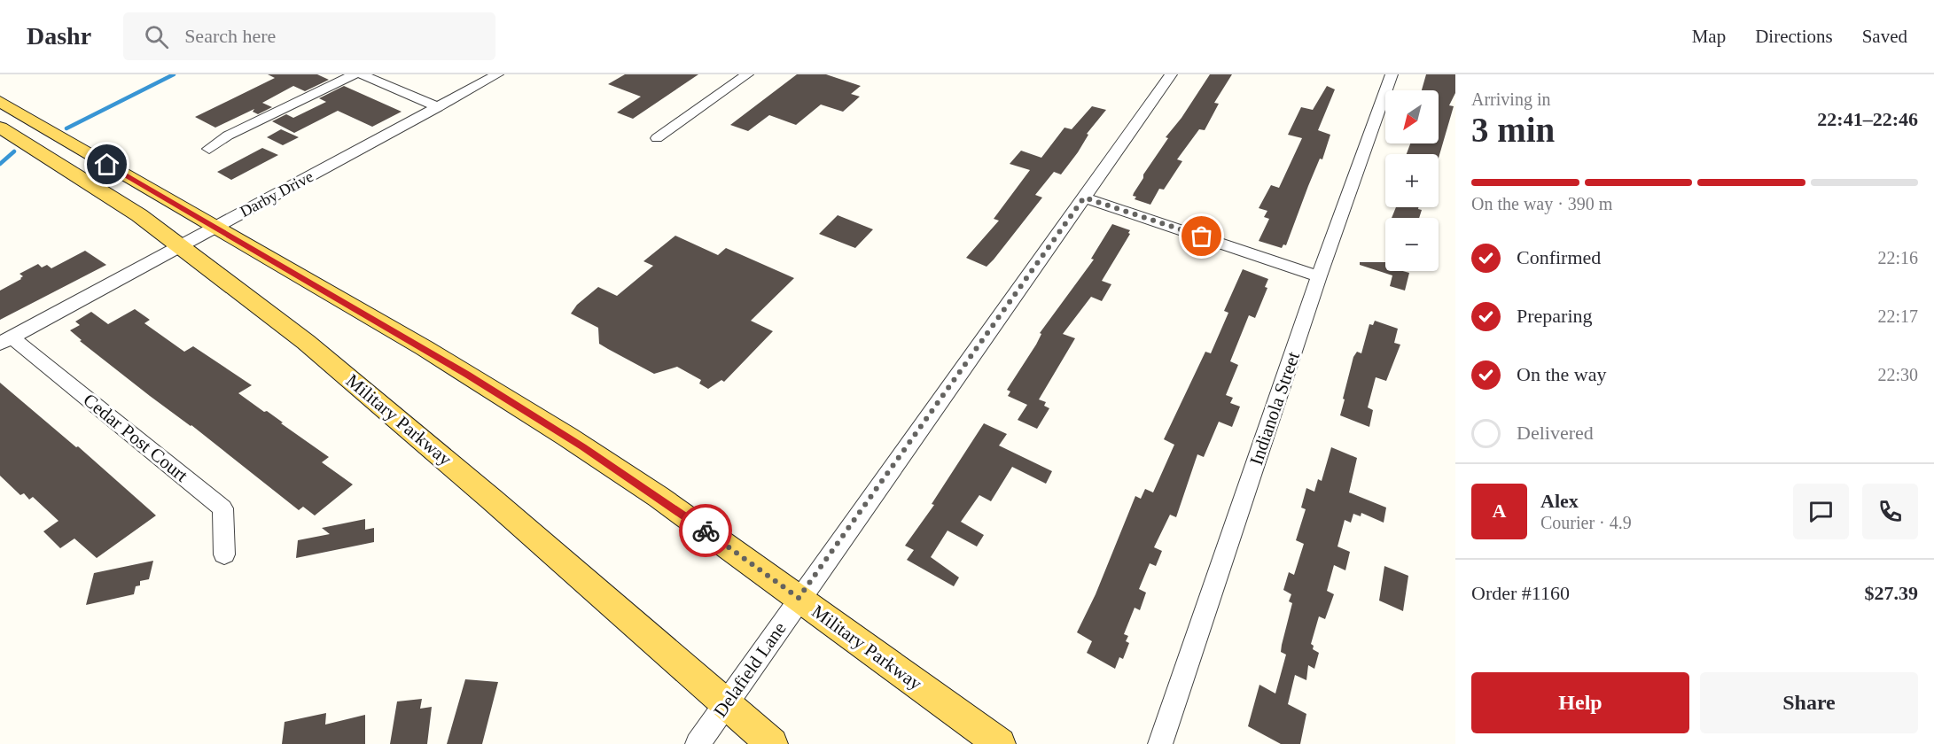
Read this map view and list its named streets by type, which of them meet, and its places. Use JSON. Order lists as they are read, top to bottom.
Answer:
{
  "streets": {
    "main road": ["Military Parkway"],
    "street": [
      "Darby Drive",
      "Indianola Street",
      "Cedar Post Court",
      "Delafield Lane"
    ]
  },
  "crossings": [
    ["Darby Drive", "Military Parkway"],
    ["Darby Drive", "Cedar Post Court"],
    ["Military Parkway", "Delafield Lane"]
  ],
  "north": "bottom left",
  "page": {
    "header": "Dashr",
    "search": "Search here",
    "nav": ["Map", "Directions", "Saved"],
    "heading": ["3 min", "Arriving in", "22:41–22:46"],
    "panel": [
      "Alex",
      "Courier · 4.9",
      "Order #1160",
      "$27.39"
    ],
    "map_buttons": ["+", "−"],
    "bar": "On the way · 390 m",
    "list": [
      ["Confirmed", "22:16"],
      ["Preparing", "22:17"],
      ["On the way", "22:30"],
      "Delivered"
    ],
    "round": "A",
    "buttons": ["Help", "Share"]
  }
}
